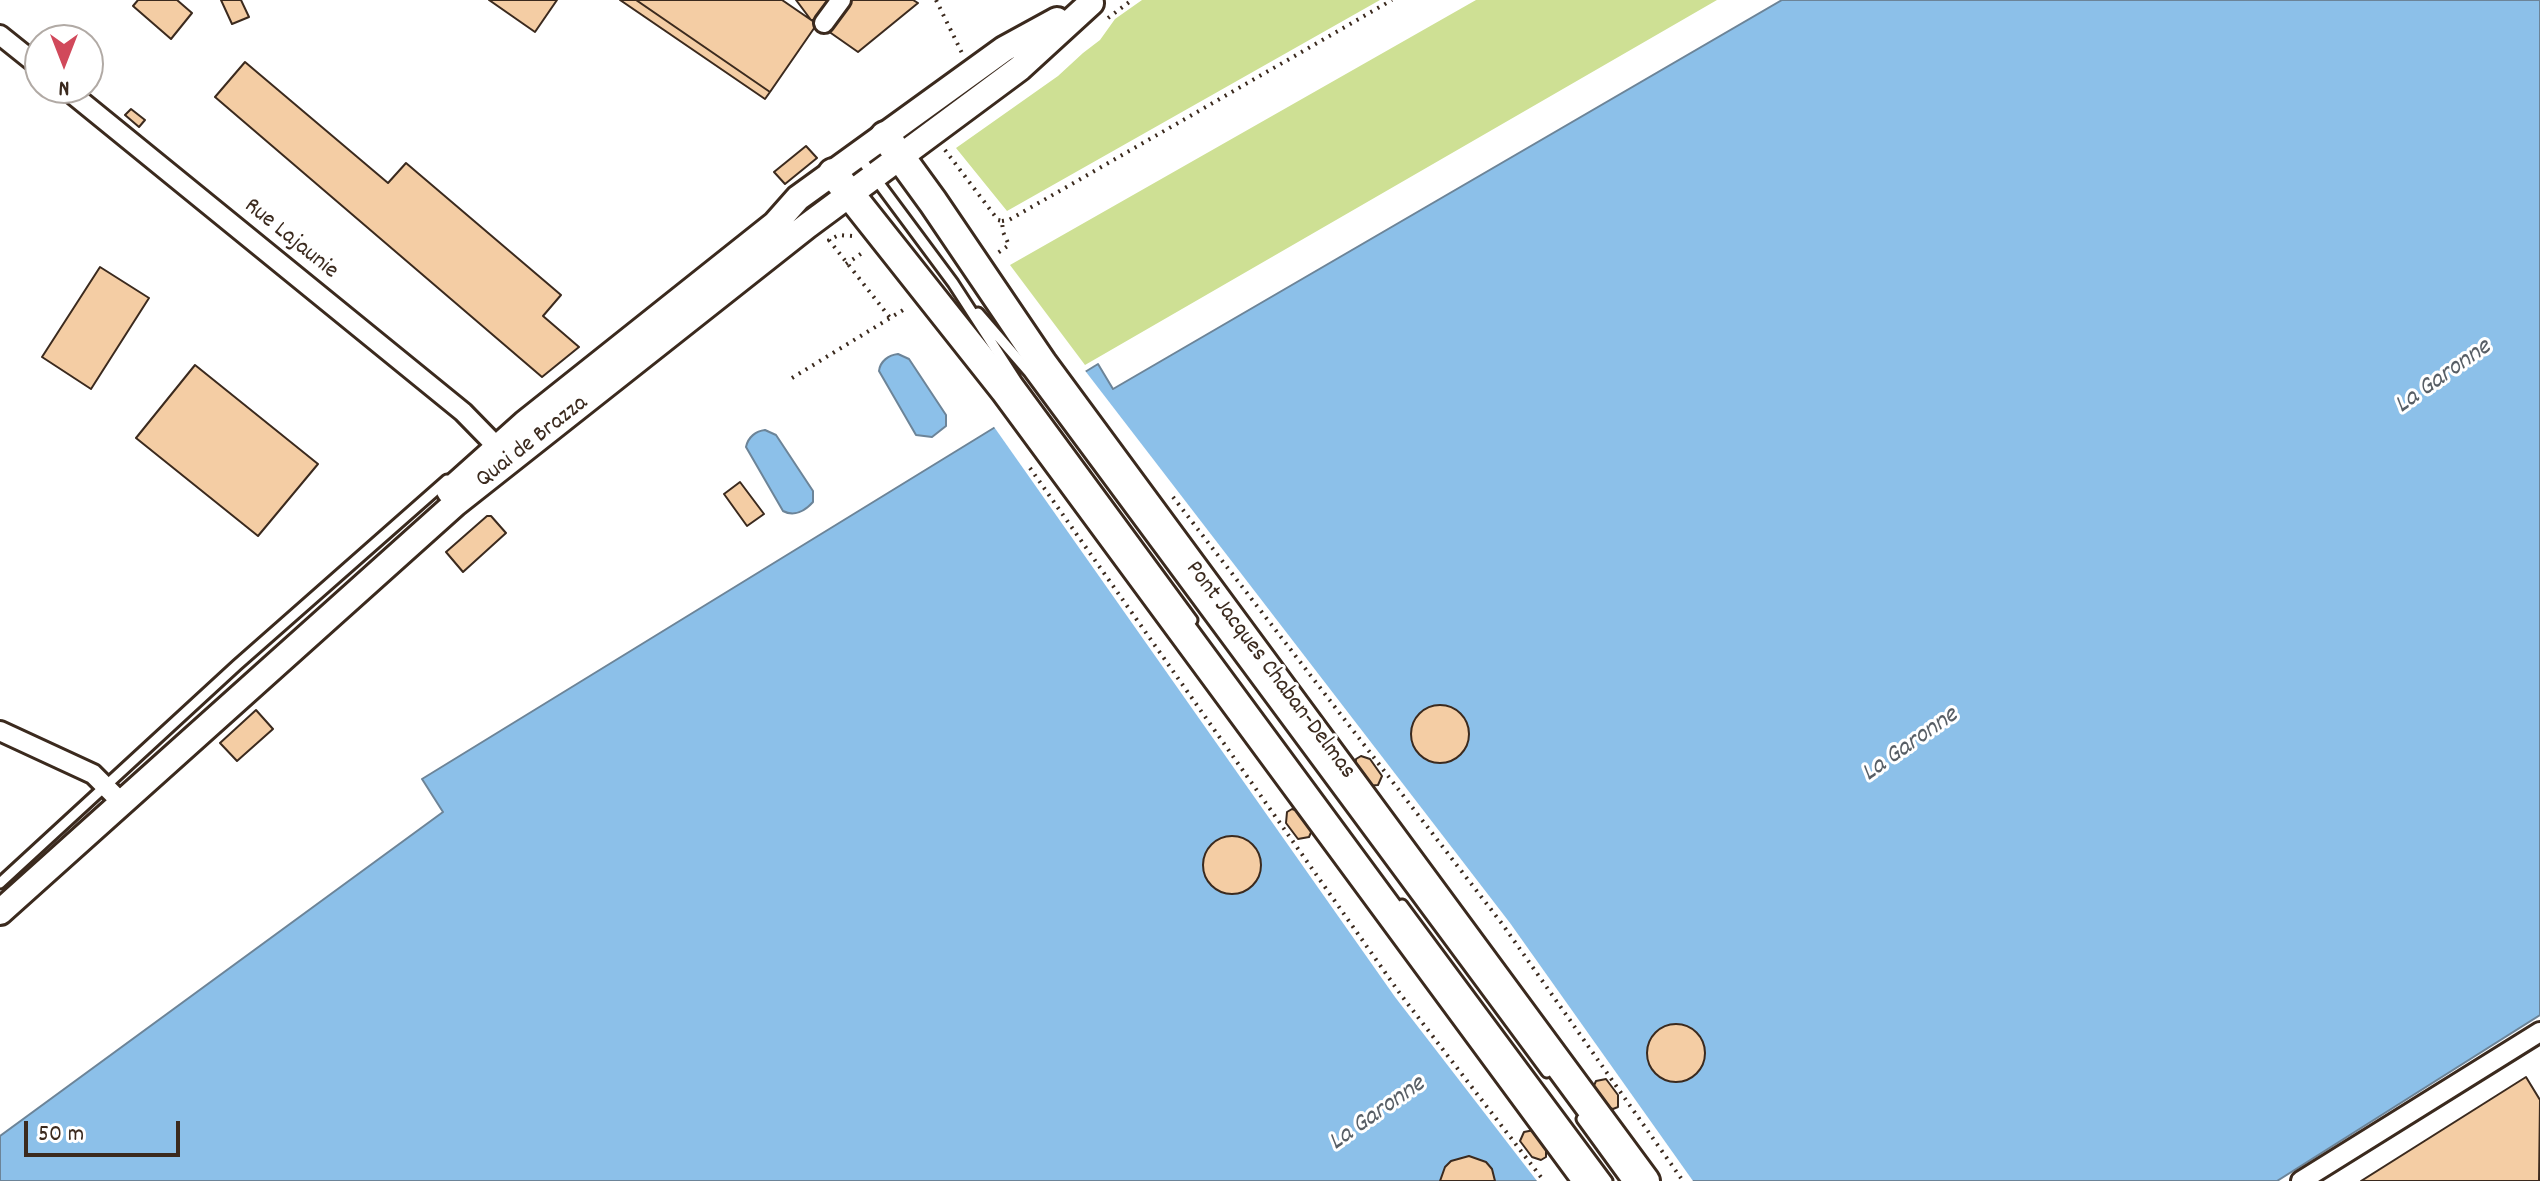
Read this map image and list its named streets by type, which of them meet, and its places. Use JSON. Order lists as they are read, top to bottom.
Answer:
{
  "streets": {
    "main road": ["Quai de Brazza", "Pont Jacques Chaban-Delmas"],
    "street": ["Rue Lajaunie"]
  },
  "crossings": [
    ["Rue Lajaunie", "Quai de Brazza"],
    ["Quai de Brazza", "Pont Jacques Chaban-Delmas"]
  ],
  "water": ["La Garonne"],
  "scale_bar": "50 m",
  "north": "bottom"
}
